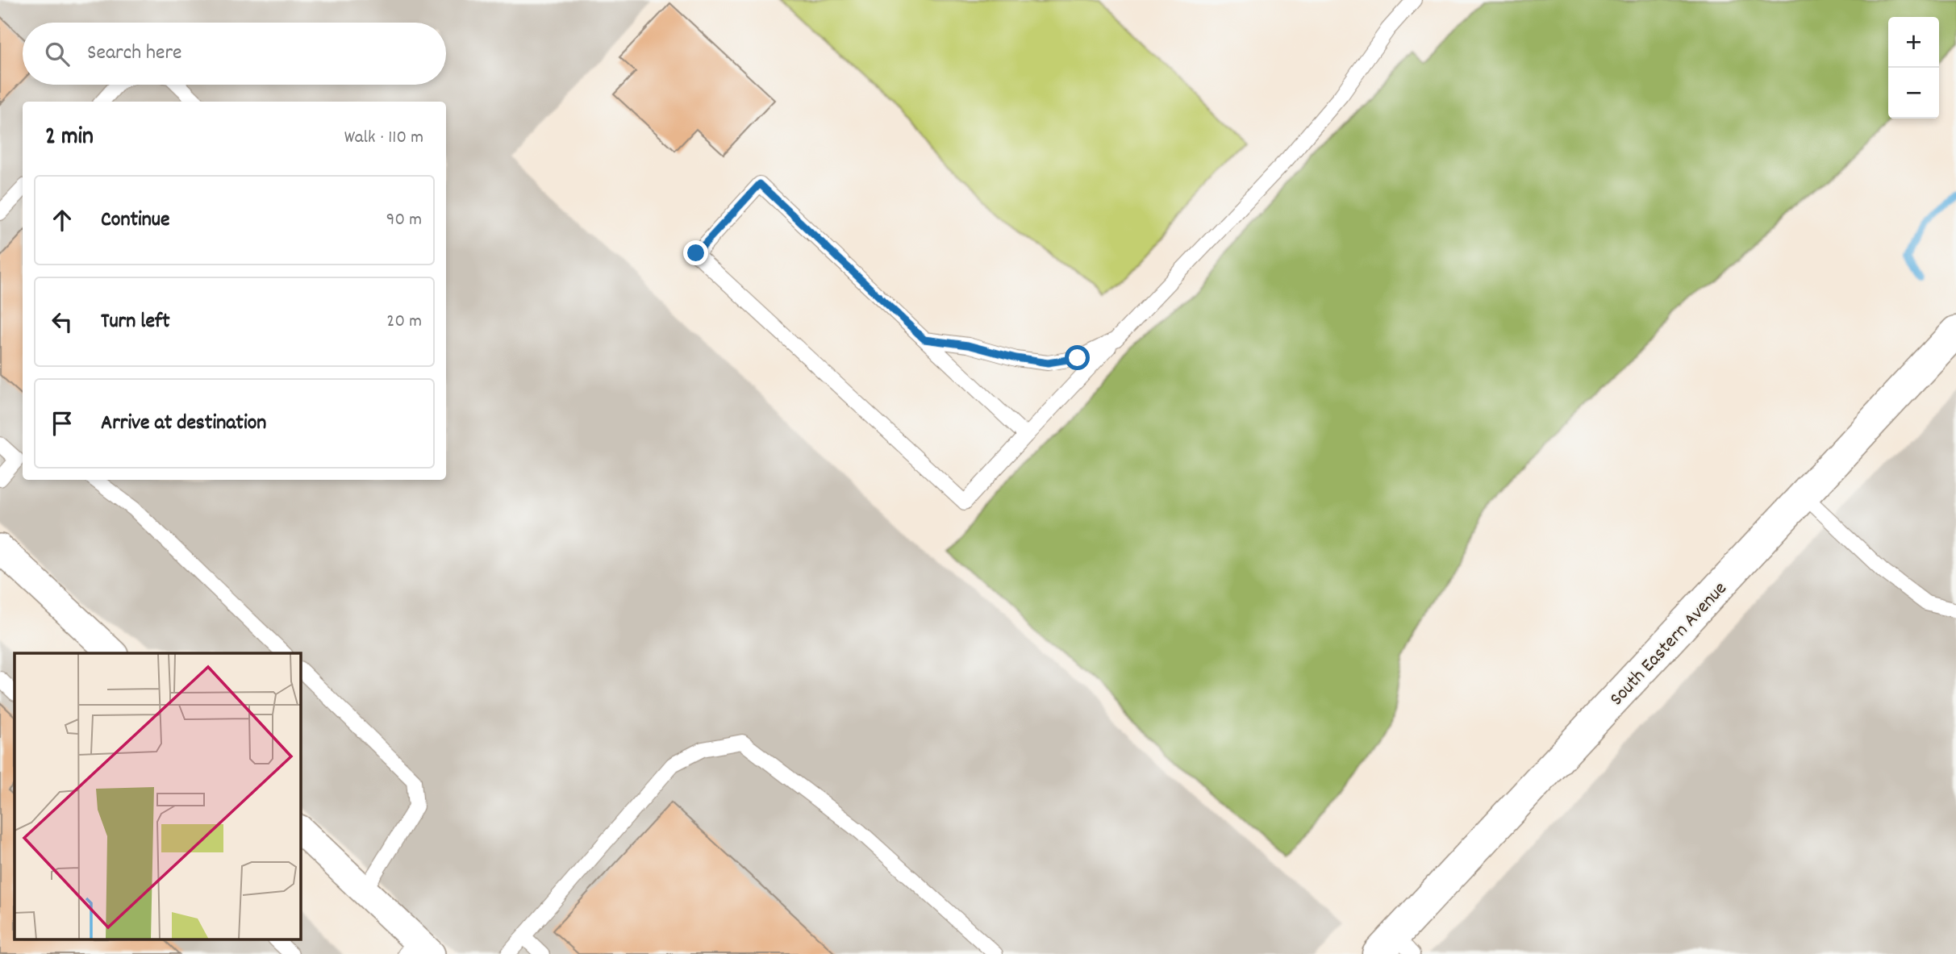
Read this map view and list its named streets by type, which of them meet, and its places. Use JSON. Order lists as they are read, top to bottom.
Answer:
{
  "streets": {
    "main road": ["South Eastern Avenue"]
  },
  "page": {
    "map_buttons": ["+", "−"],
    "search": "Search here",
    "heading": ["2 min", "Walk · 110 m"],
    "list": [
      ["Continue", "90 m"],
      ["Turn left", "20 m"],
      "Arrive at destination"
    ]
  }
}
